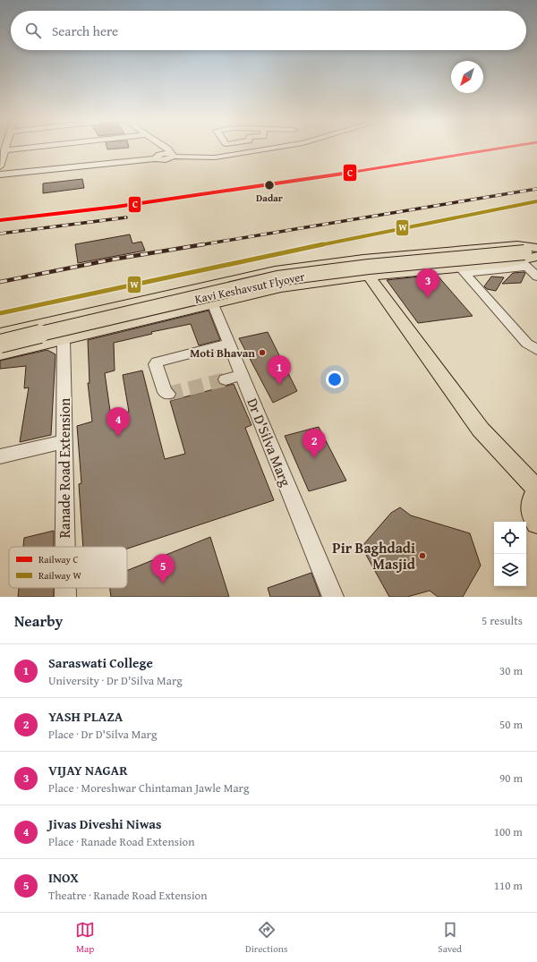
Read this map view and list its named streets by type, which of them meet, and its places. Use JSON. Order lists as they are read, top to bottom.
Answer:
{
  "streets": {
    "main road": ["Kavi Keshavsut Flyover"],
    "street": ["Dr D'Silva Marg", "Ranade Road Extension"]
  },
  "places": ["Dadar", "Moti Bhavan", "Pir Baghdadi Masjid"],
  "lines": ["rail line C", "rail line W"],
  "legend": ["Railway C", "Railway W"],
  "north": "bottom left",
  "page": {
    "search": "Search here",
    "pins": [
      "3",
      "1",
      "4",
      "2",
      "5"
    ],
    "heading": ["Nearby", "5 results"],
    "list": [
      {
        "mark": "1",
        "name": "Saraswati College",
        "note": "University · Dr D'Silva Marg",
        "value": "30 m"
      },
      {
        "mark": "2",
        "name": "YASH PLAZA",
        "note": "Place · Dr D'Silva Marg",
        "value": "50 m"
      },
      {
        "mark": "3",
        "name": "VIJAY NAGAR",
        "note": "Place · Moreshwar Chintaman Jawle Marg",
        "value": "90 m"
      },
      {
        "mark": "4",
        "name": "Jivas Diveshi Niwas",
        "note": "Place · Ranade Road Extension",
        "value": "100 m"
      },
      {
        "mark": "5",
        "name": "INOX",
        "note": "Theatre · Ranade Road Extension",
        "value": "110 m"
      }
    ],
    "nav": ["Map", "Directions", "Saved"]
  }
}
